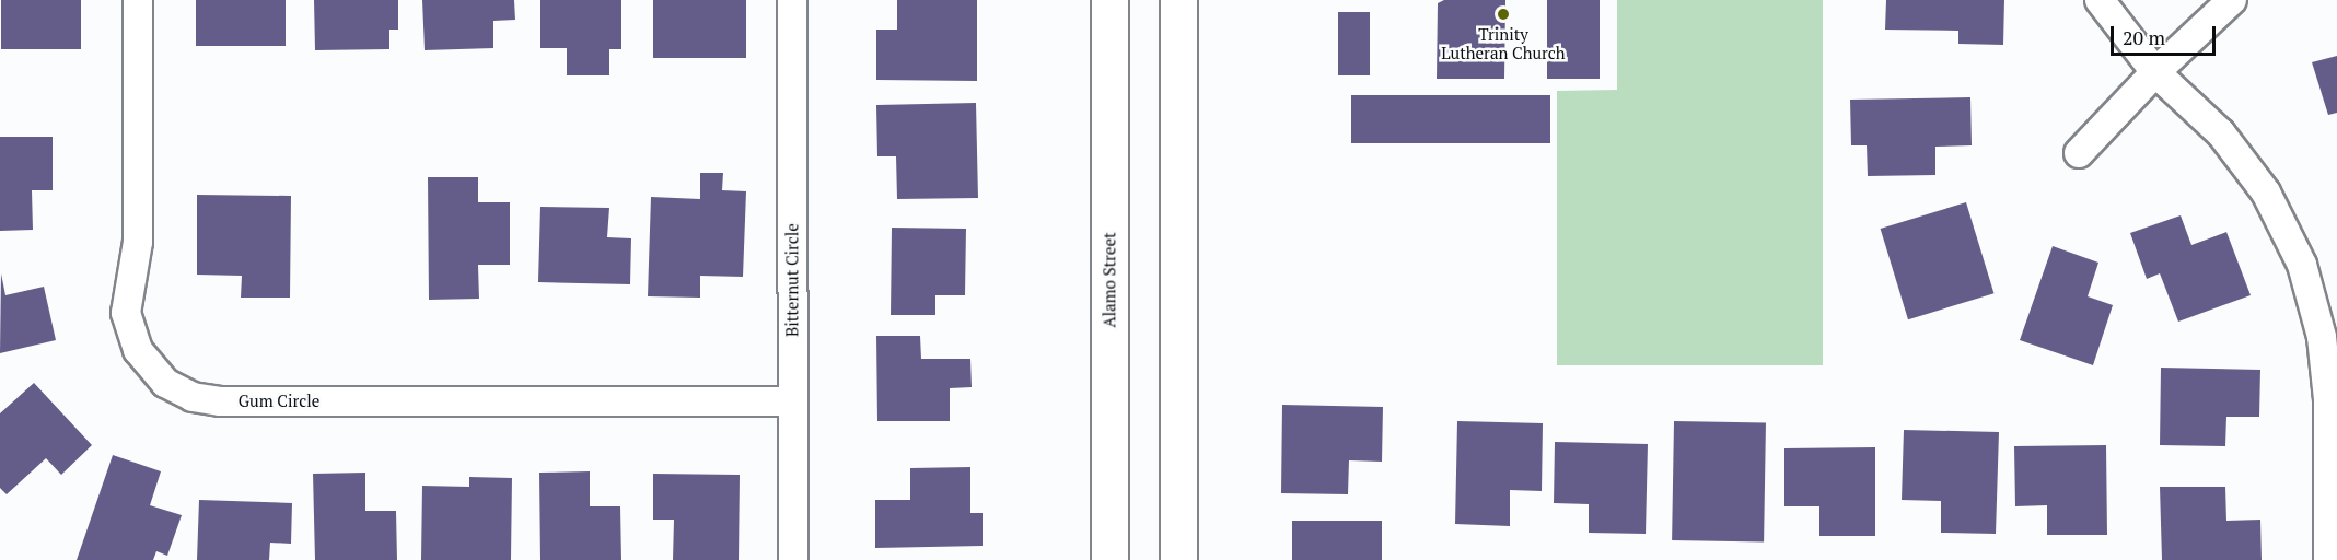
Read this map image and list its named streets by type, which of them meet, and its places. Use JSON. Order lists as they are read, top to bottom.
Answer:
{
  "streets": {
    "main road": ["Alamo Street"],
    "street": ["Bitternut Circle", "Gum Circle"]
  },
  "crossings": [
    ["Bitternut Circle", "Gum Circle"]
  ],
  "places": ["Trinity Lutheran Church"],
  "scale_bar": "20 m"
}
